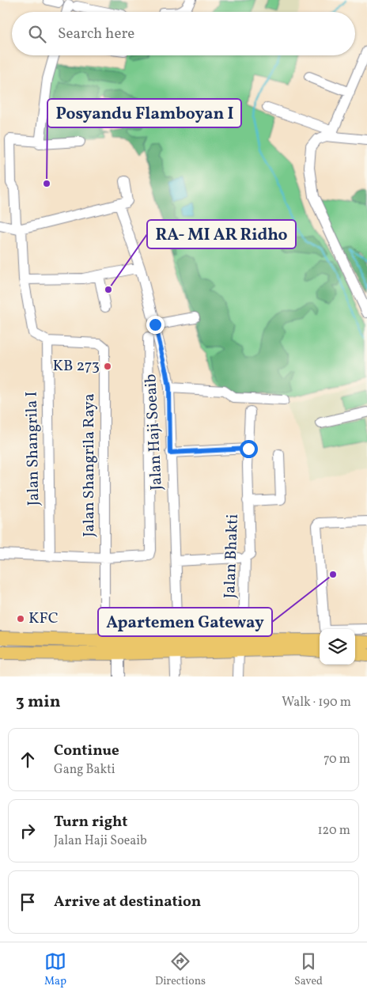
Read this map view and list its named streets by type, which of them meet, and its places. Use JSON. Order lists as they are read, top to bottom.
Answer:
{
  "streets": {
    "street": [
      "Jalan Haji Soeaib",
      "Jalan Shangrila I",
      "Jalan Shangrila Raya",
      "Jalan Bhakti"
    ]
  },
  "crossings": [
    ["Jalan Shangrila I", "Jalan Shangrila Raya"]
  ],
  "places": [
    "Posyandu Flamboyan I",
    "RA- MI AR Ridho",
    "KB 273",
    "Apartemen Gateway",
    "KFC"
  ],
  "page": {
    "search": "Search here",
    "heading": ["3 min", "Walk · 190 m"],
    "list": [
      ["Continue", "Gang Bakti", "70 m"],
      ["Turn right", "Jalan Haji Soeaib", "120 m"],
      "Arrive at destination"
    ],
    "nav": ["Map", "Directions", "Saved"]
  }
}
